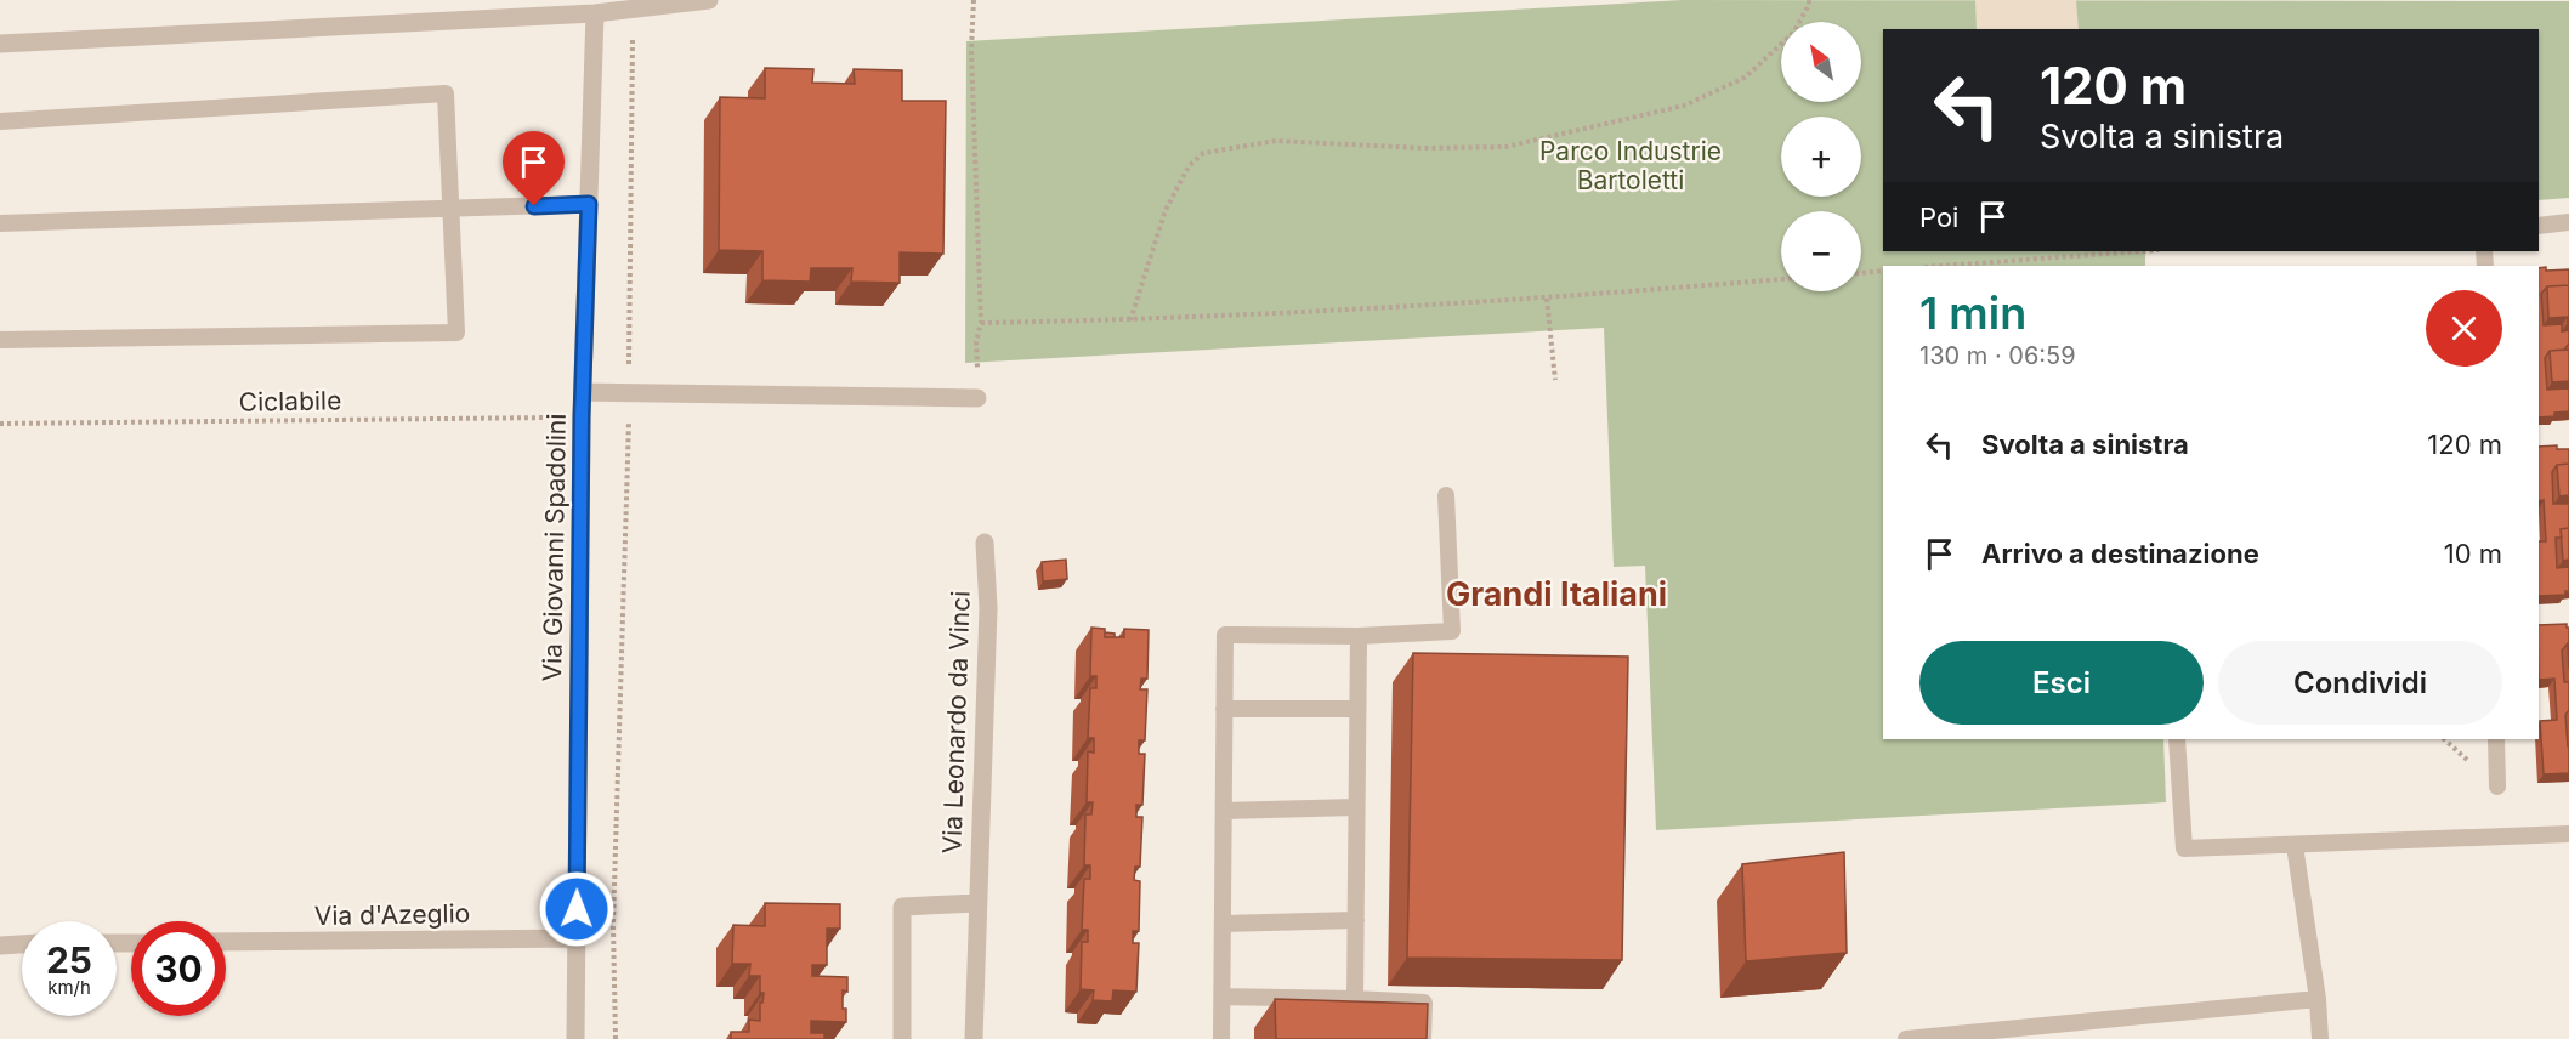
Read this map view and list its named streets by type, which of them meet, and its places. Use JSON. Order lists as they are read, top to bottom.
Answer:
{
  "streets": {
    "street": ["Via Giovanni Spadolini", "Via Leonardo da Vinci", "Via d'Azeglio"],
    "path": ["Ciclabile"]
  },
  "crossings": [
    ["Ciclabile", "Via Giovanni Spadolini"],
    ["Via Giovanni Spadolini", "Via d'Azeglio"]
  ],
  "districts": ["Grandi Italiani"],
  "parks": ["Parco Industrie Bartoletti"],
  "north": "top left",
  "page": {
    "map_buttons": ["+", "−"],
    "turn": ["120 m", "Svolta a sinistra"],
    "then": "Poi",
    "heading": ["1 min", "130 m · 06:59"],
    "list": [
      {
        "name": "Svolta a sinistra",
        "value": "120 m"
      },
      {
        "name": "Arrivo a destinazione",
        "value": "10 m"
      }
    ],
    "buttons": ["Esci", "Condividi"],
    "speed": "25 km/h",
    "limit": "30"
  }
}
